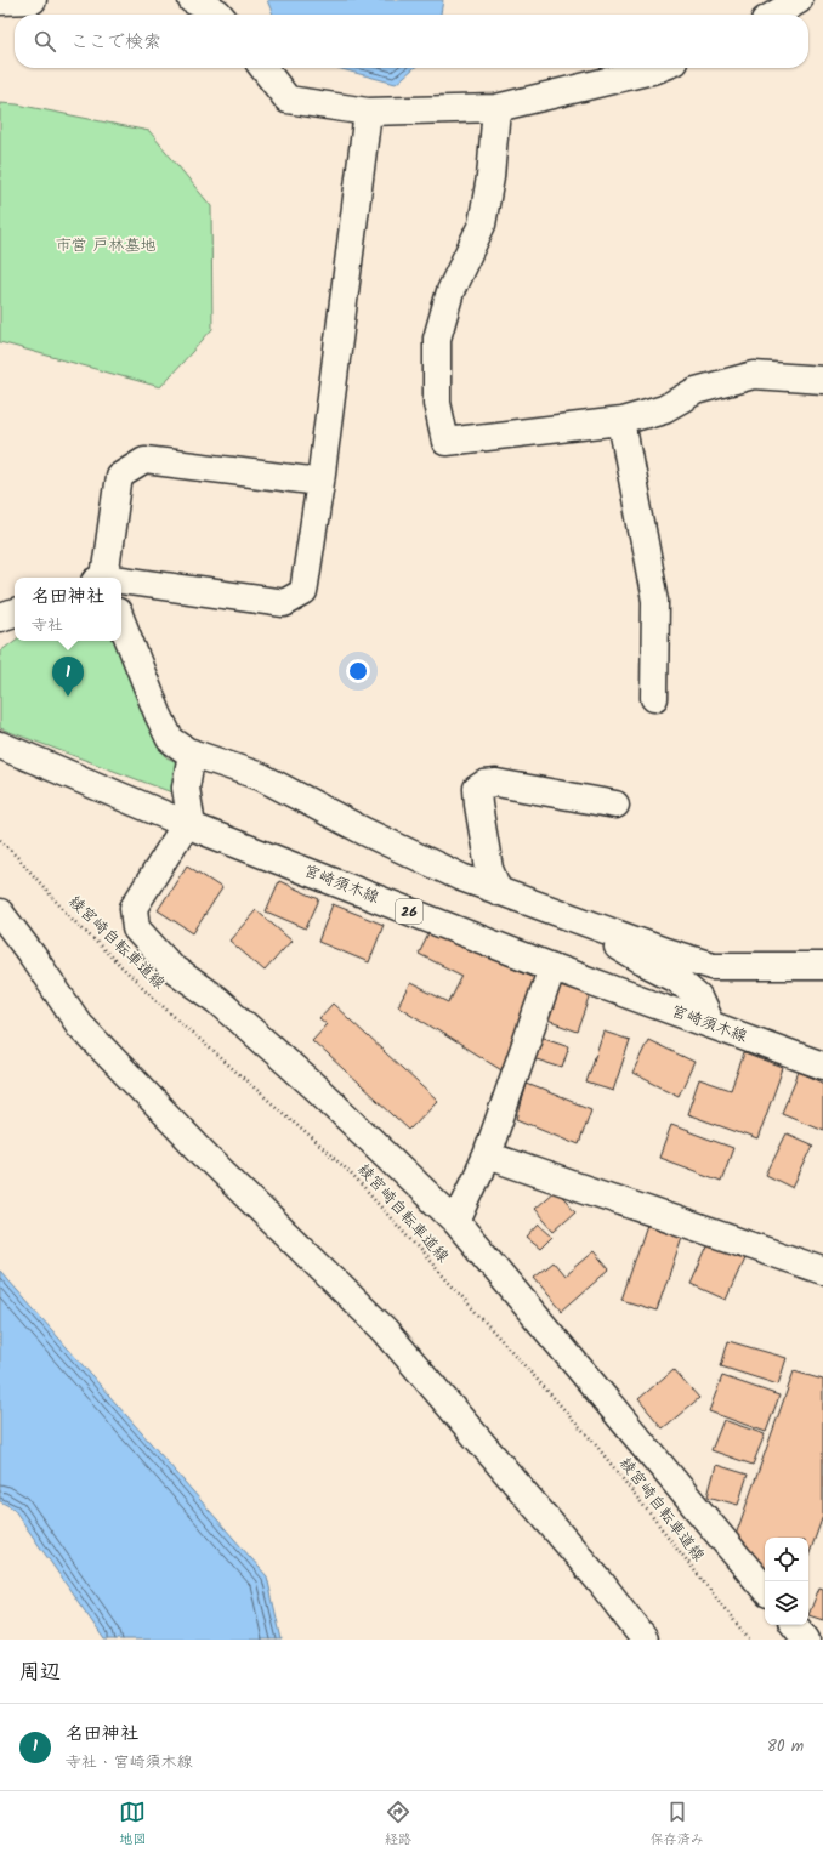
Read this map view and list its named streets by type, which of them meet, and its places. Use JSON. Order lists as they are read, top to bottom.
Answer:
{
  "streets": {
    "street": ["宮崎須木線", "26"],
    "path": ["綾宮崎自転車道線"]
  },
  "parks": ["市営 戸林墓地"],
  "page": {
    "search": "ここで検索",
    "popup": ["名田神社", "寺社"],
    "pins": "1",
    "heading": "周辺",
    "list": [
      {
        "mark": "1",
        "name": "名田神社",
        "note": "寺社 · 宮崎須木線",
        "value": "80 m"
      }
    ],
    "nav": ["地図", "経路", "保存済み"]
  }
}
